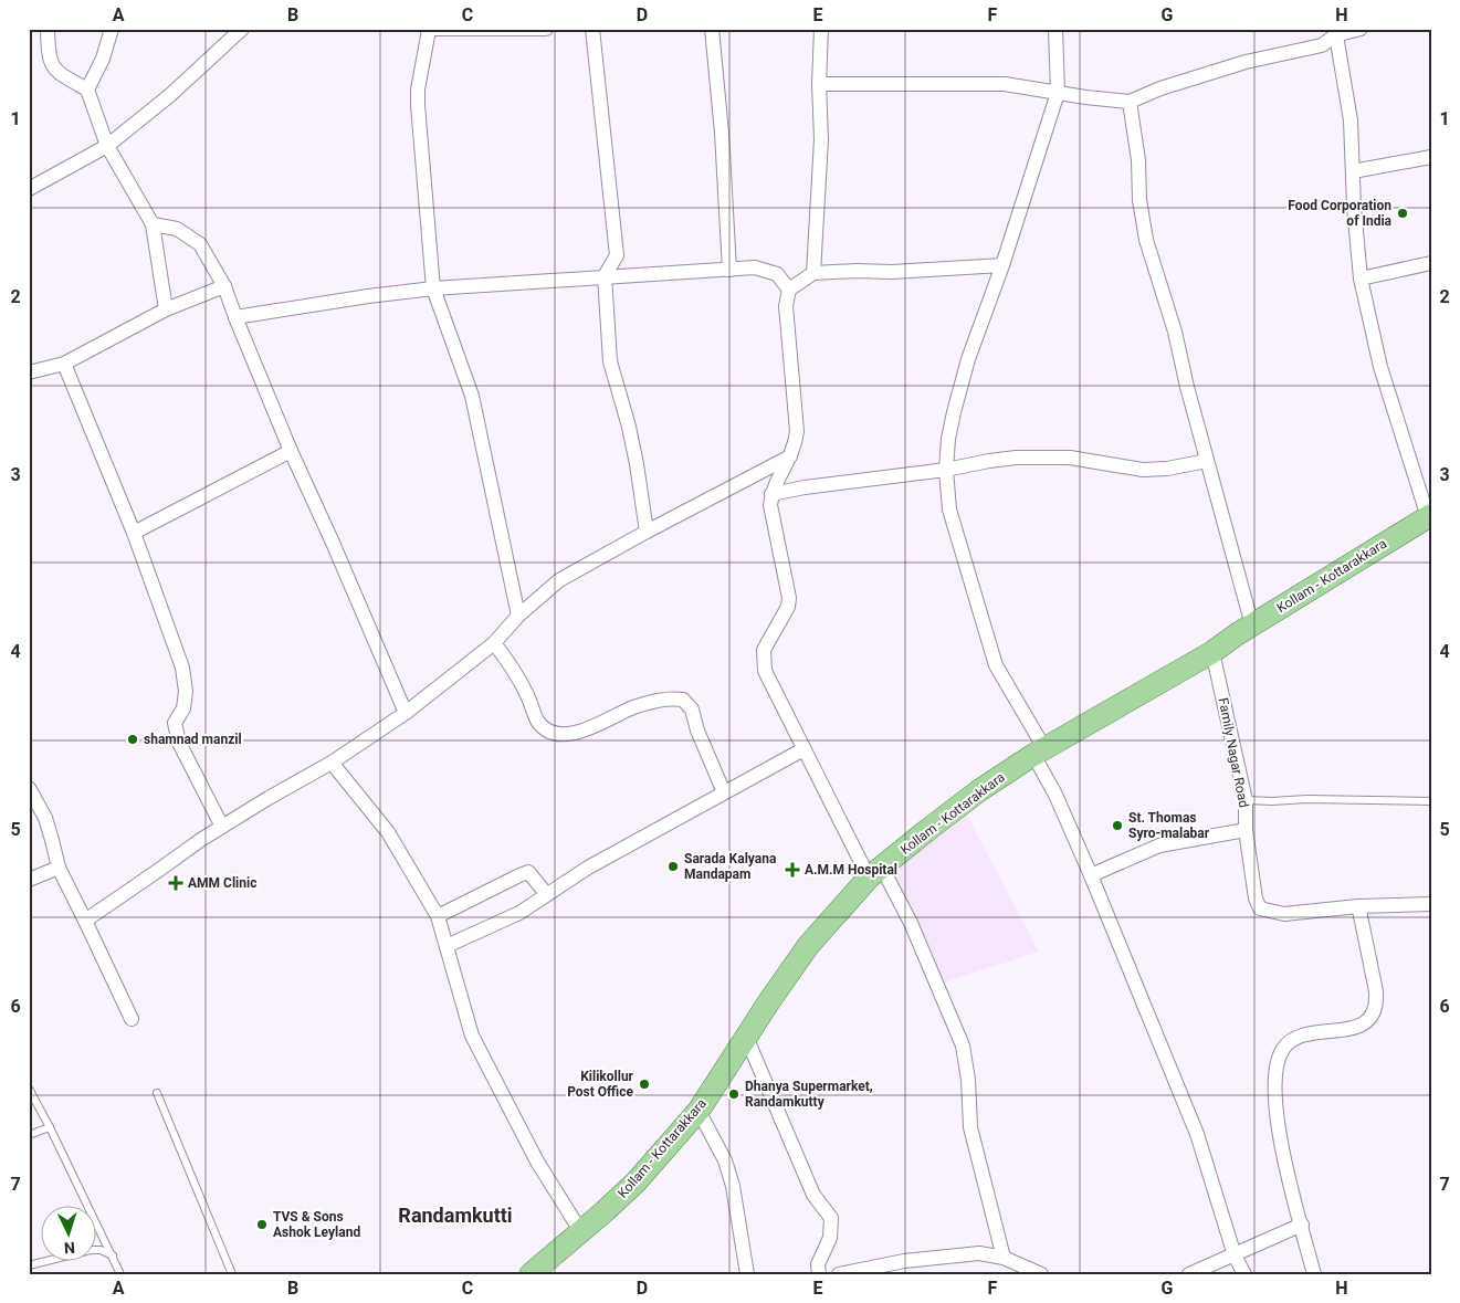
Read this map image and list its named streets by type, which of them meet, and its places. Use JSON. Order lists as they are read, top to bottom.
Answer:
{
  "streets": {
    "main road": ["Kollam - Kottarakkara"],
    "street": ["Family Nagar Road"]
  },
  "crossings": [
    ["Kollam - Kottarakkara", "Family Nagar Road"]
  ],
  "districts": ["Randamkutti"],
  "places": {
    "other": [
      "Food Corporation of India",
      "shamnad manzil",
      "St. Thomas Syro-malabar",
      "Sarada Kalyana Mandapam",
      "Kilikollur Post Office",
      "Dhanya Supermarket, Randamkutty",
      "TVS & Sons Ashok Leyland"
    ],
    "health": ["A.M.M Hospital", "AMM Clinic"]
  },
  "north": "bottom",
  "grid": {
    "columns": [
      "A",
      "B",
      "C",
      "D",
      "E",
      "F",
      "G",
      "H"
    ],
    "rows": [
      "1",
      "2",
      "3",
      "4",
      "5",
      "6",
      "7"
    ]
  }
}
